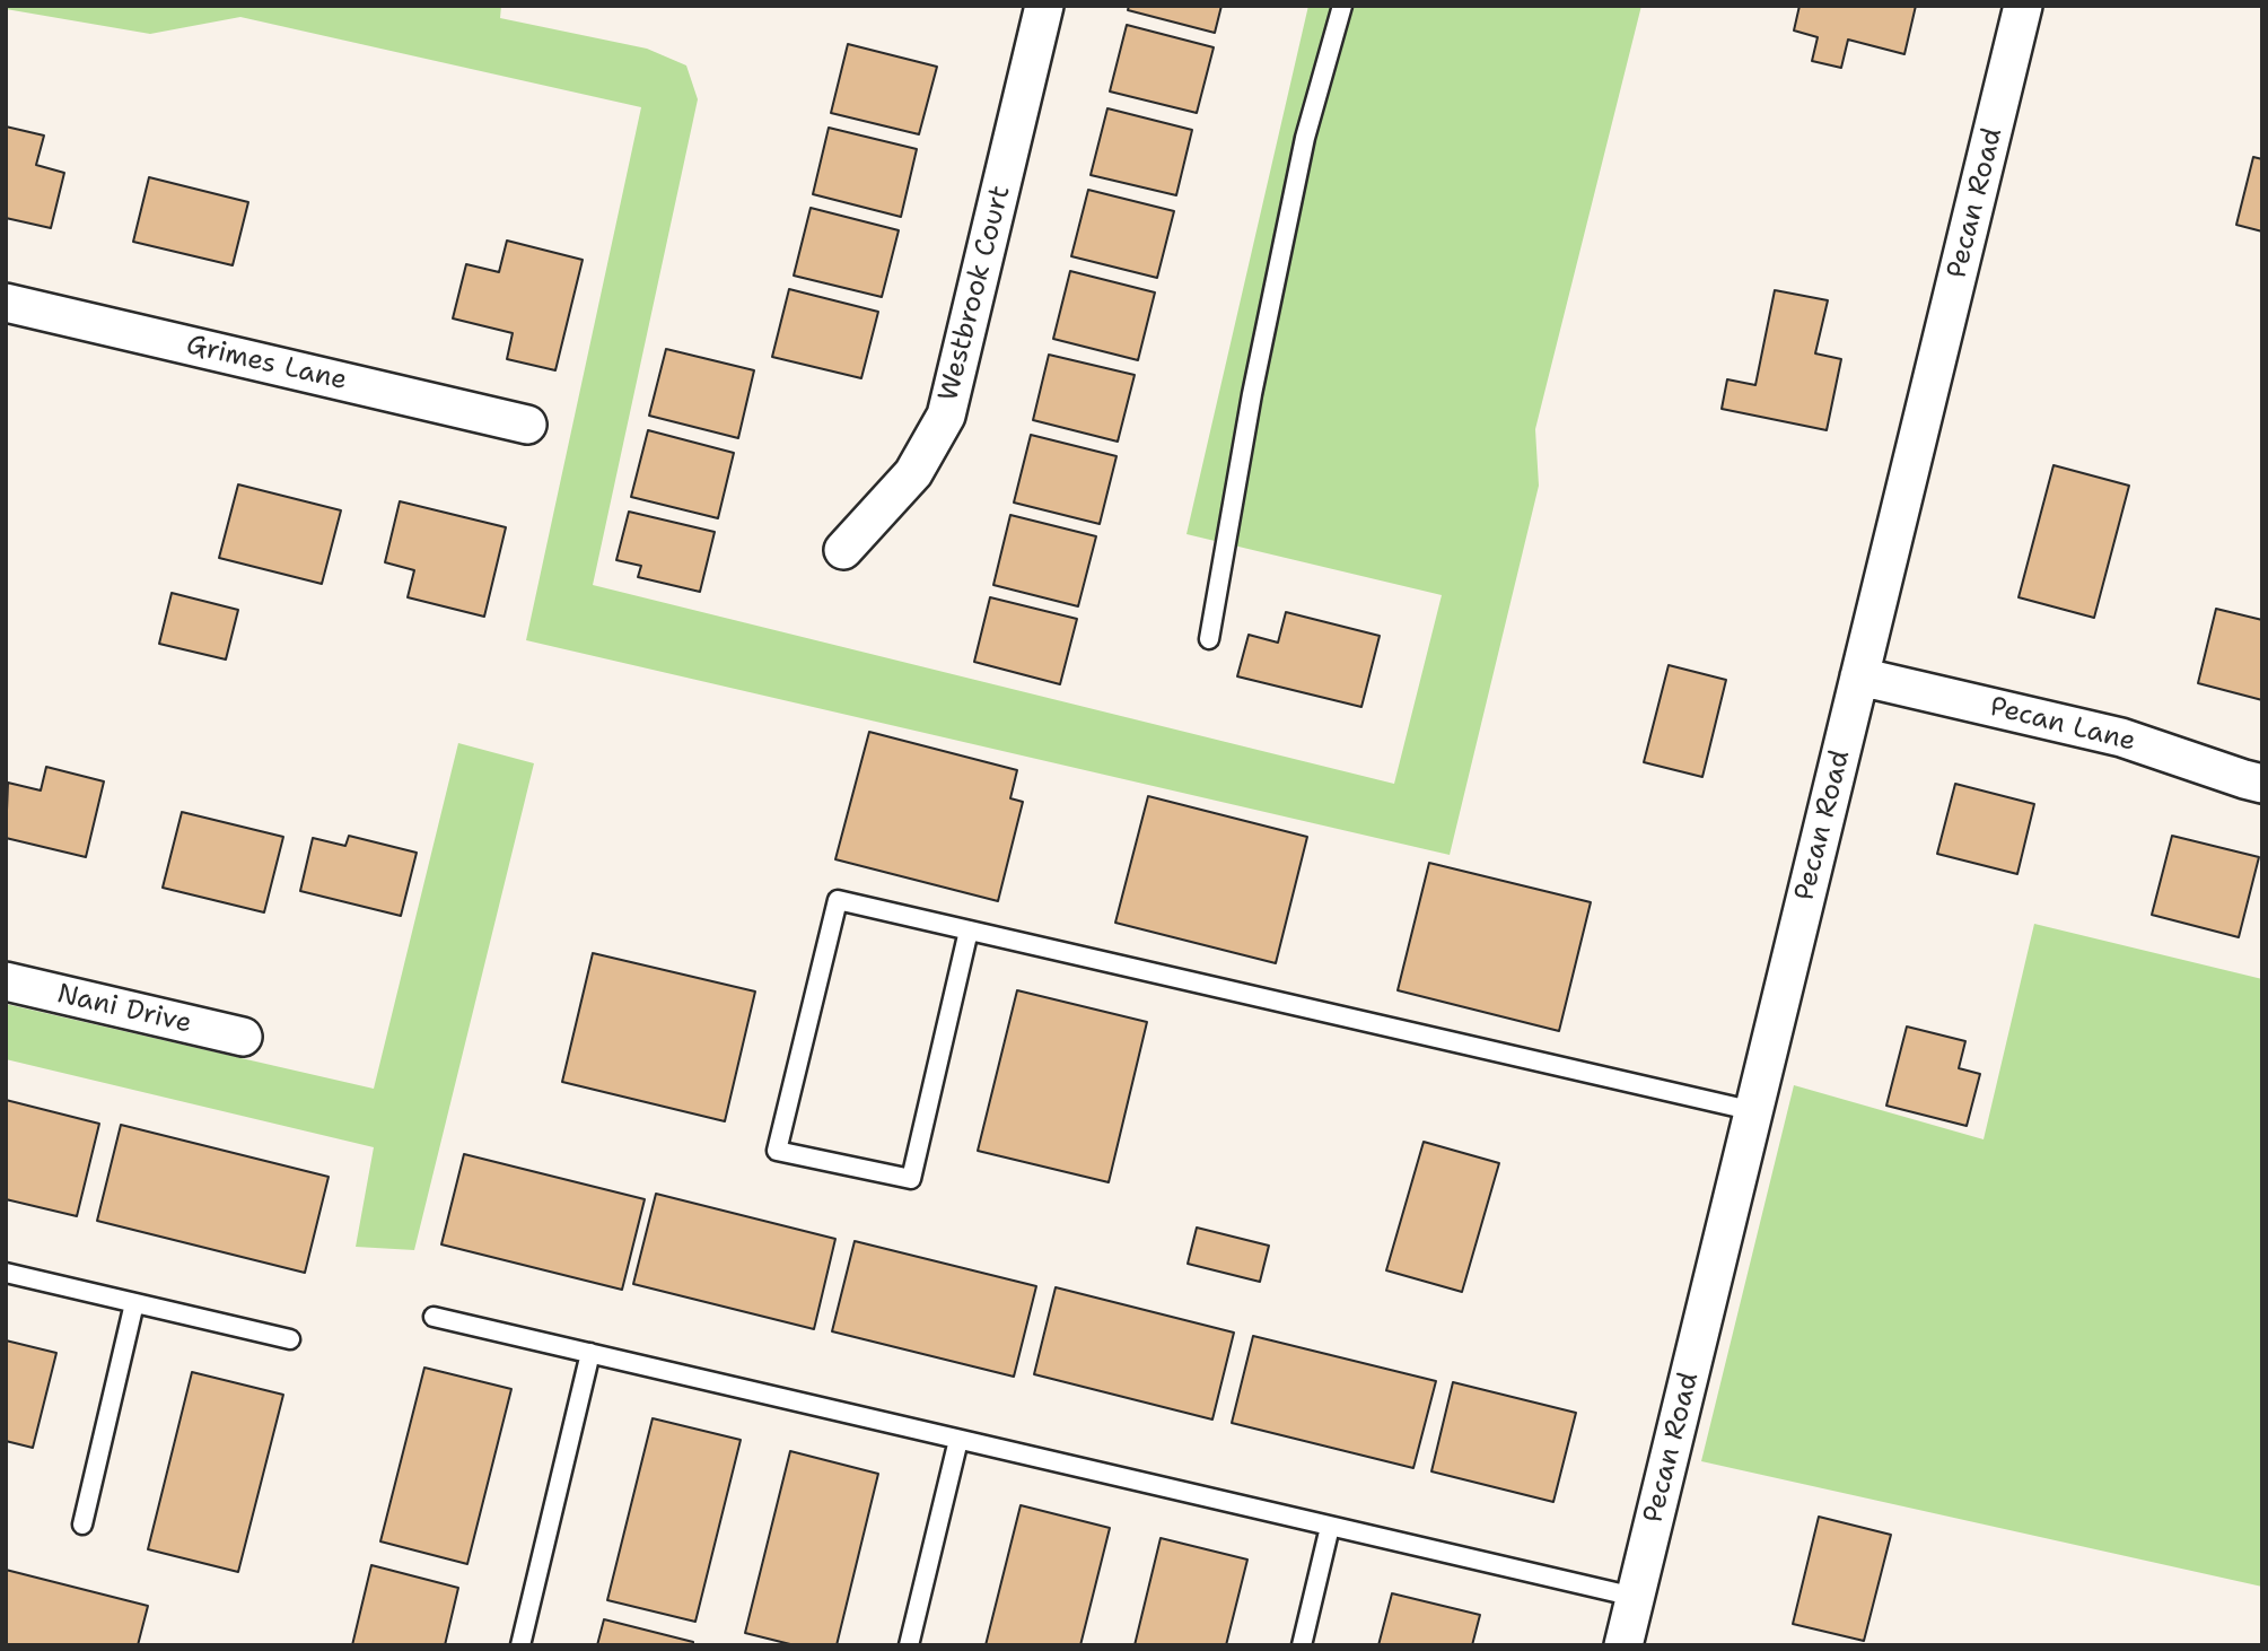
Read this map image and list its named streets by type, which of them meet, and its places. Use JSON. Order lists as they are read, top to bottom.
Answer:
{
  "streets": {
    "street": [
      "Pecan Road",
      "Westbrook Court",
      "Grimes Lane",
      "Pecan Lane",
      "Nani Drive"
    ]
  },
  "crossings": [
    ["Pecan Road", "Pecan Lane"]
  ]
}
